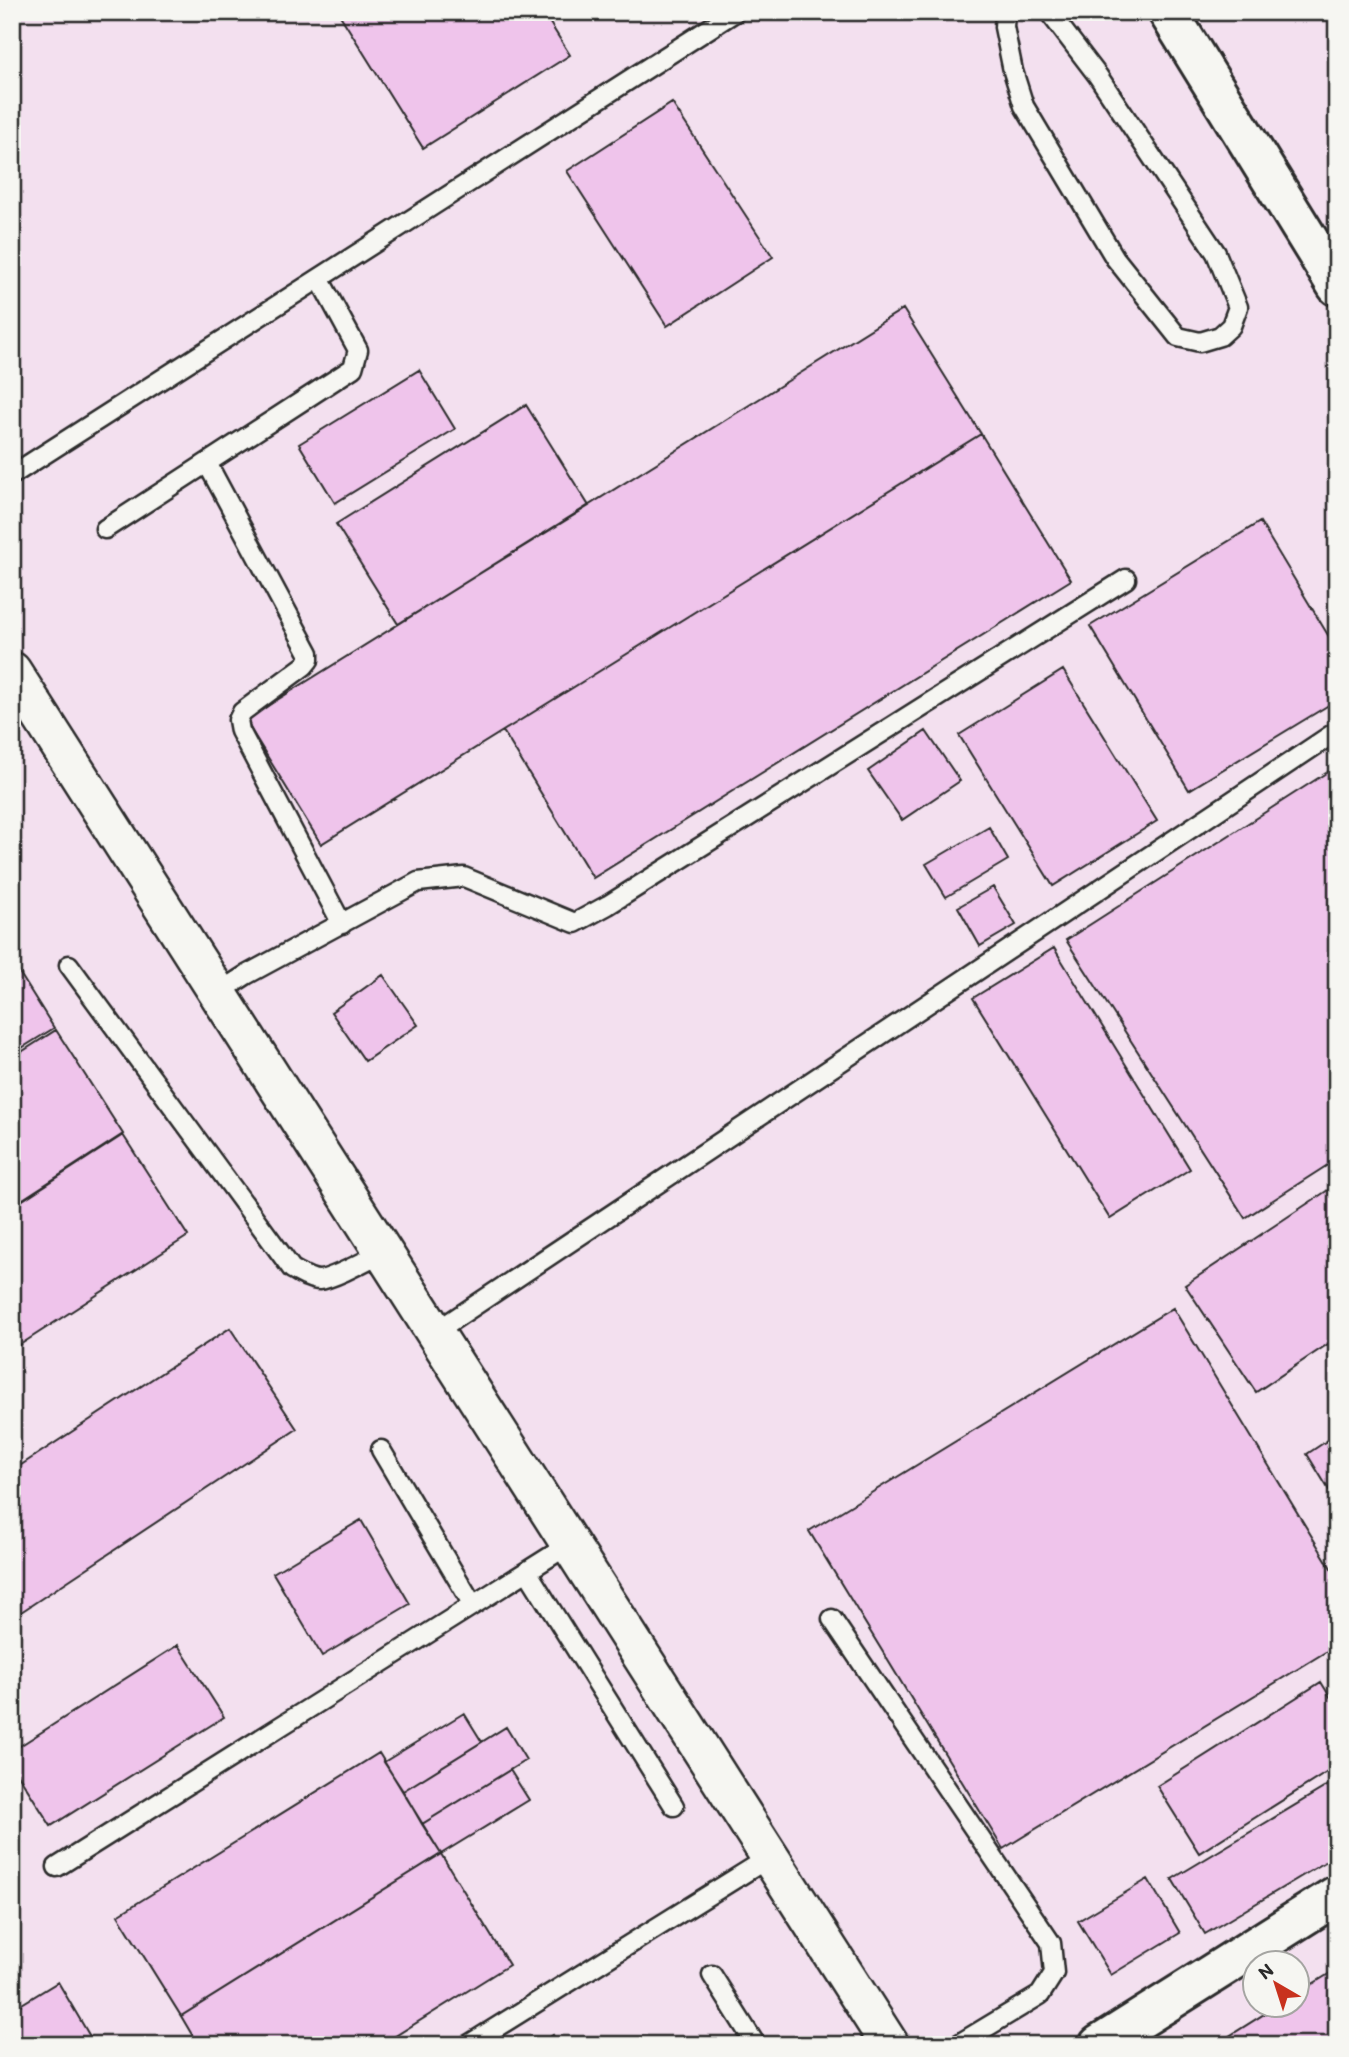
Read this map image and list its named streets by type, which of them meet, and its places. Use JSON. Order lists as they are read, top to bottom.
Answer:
{
  "north": "top left"
}
